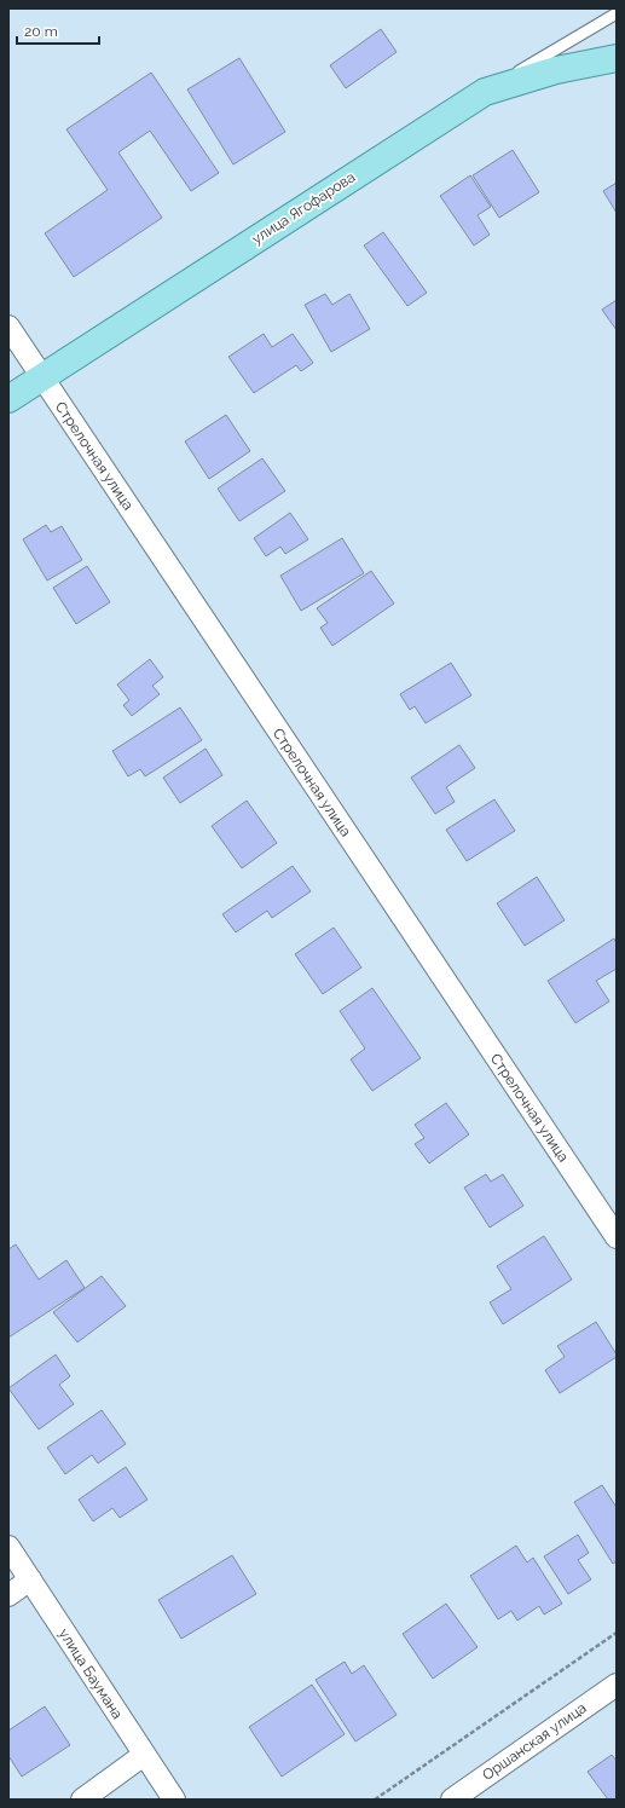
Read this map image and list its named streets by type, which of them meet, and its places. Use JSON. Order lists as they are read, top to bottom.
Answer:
{
  "streets": {
    "main road": ["улица Ягофарова"],
    "street": ["Стрелочная улица", "улица Баумана", "Оршанская улица"]
  },
  "crossings": [
    ["улица Ягофарова", "Стрелочная улица"]
  ],
  "scale_bar": "20 m"
}
